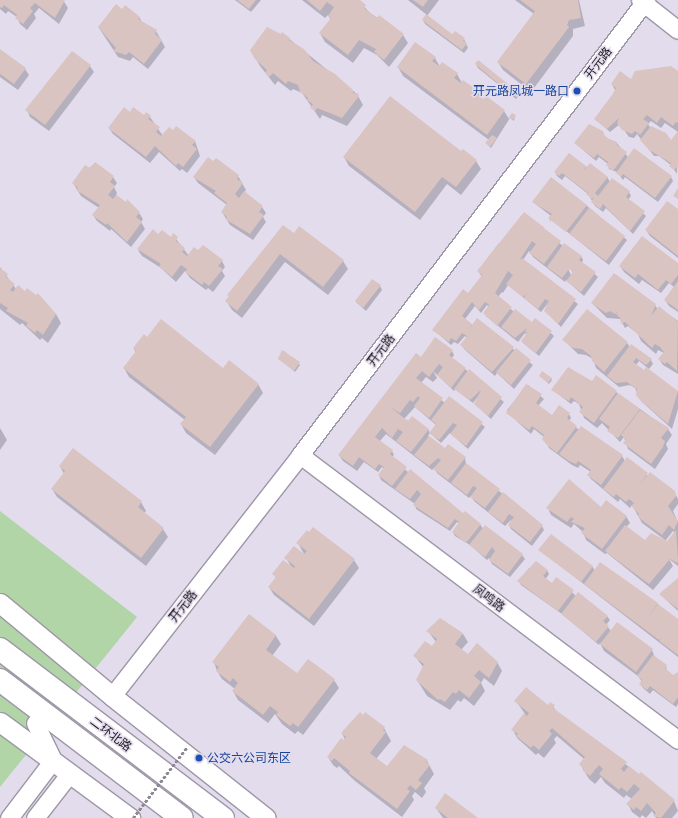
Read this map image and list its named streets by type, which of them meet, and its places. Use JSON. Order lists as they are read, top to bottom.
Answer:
{
  "streets": {
    "highway": ["二环北路"],
    "street": ["开元路", "凤鸣路"]
  },
  "crossings": [
    ["开元路", "凤鸣路"]
  ],
  "places": ["开元路凤城一路口", "公交六公司东区"]
}
